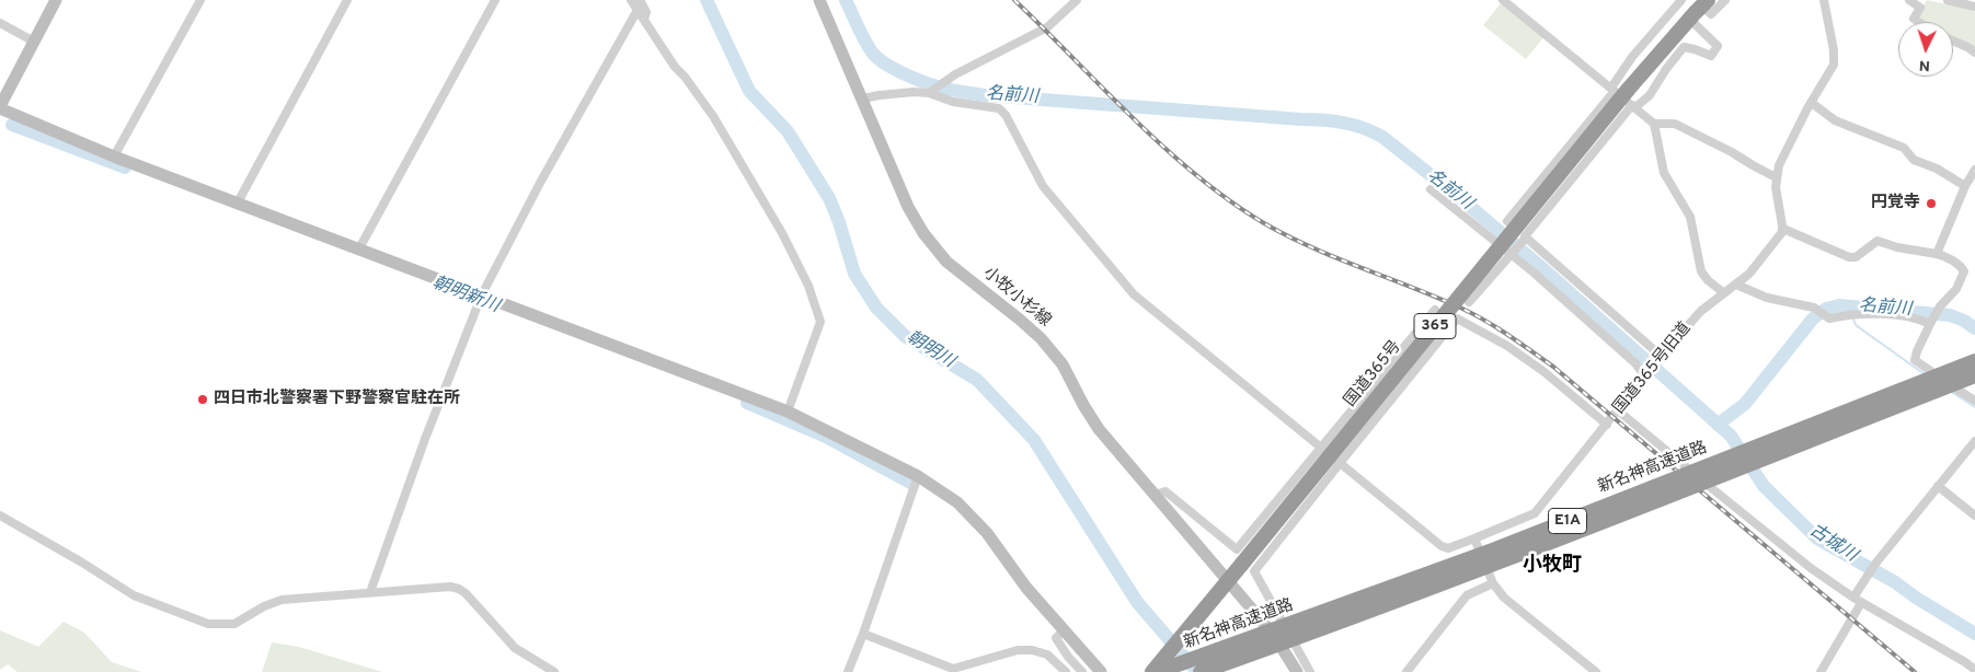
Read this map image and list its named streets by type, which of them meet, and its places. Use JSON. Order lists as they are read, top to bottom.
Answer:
{
  "streets": {
    "highway": [
      "365",
      "国道365号",
      "新名神高速道路",
      "E1A"
    ],
    "street": ["小牧小杉線", "国道365号旧道"]
  },
  "crossings": [
    ["小牧小杉線", "国道365号"]
  ],
  "districts": ["小牧町"],
  "water": [
    "名前川",
    "朝明新川",
    "朝明川",
    "古城川"
  ],
  "places": ["円覚寺", "四日市北警察署下野警察官駐在所"],
  "north": "bottom"
}
